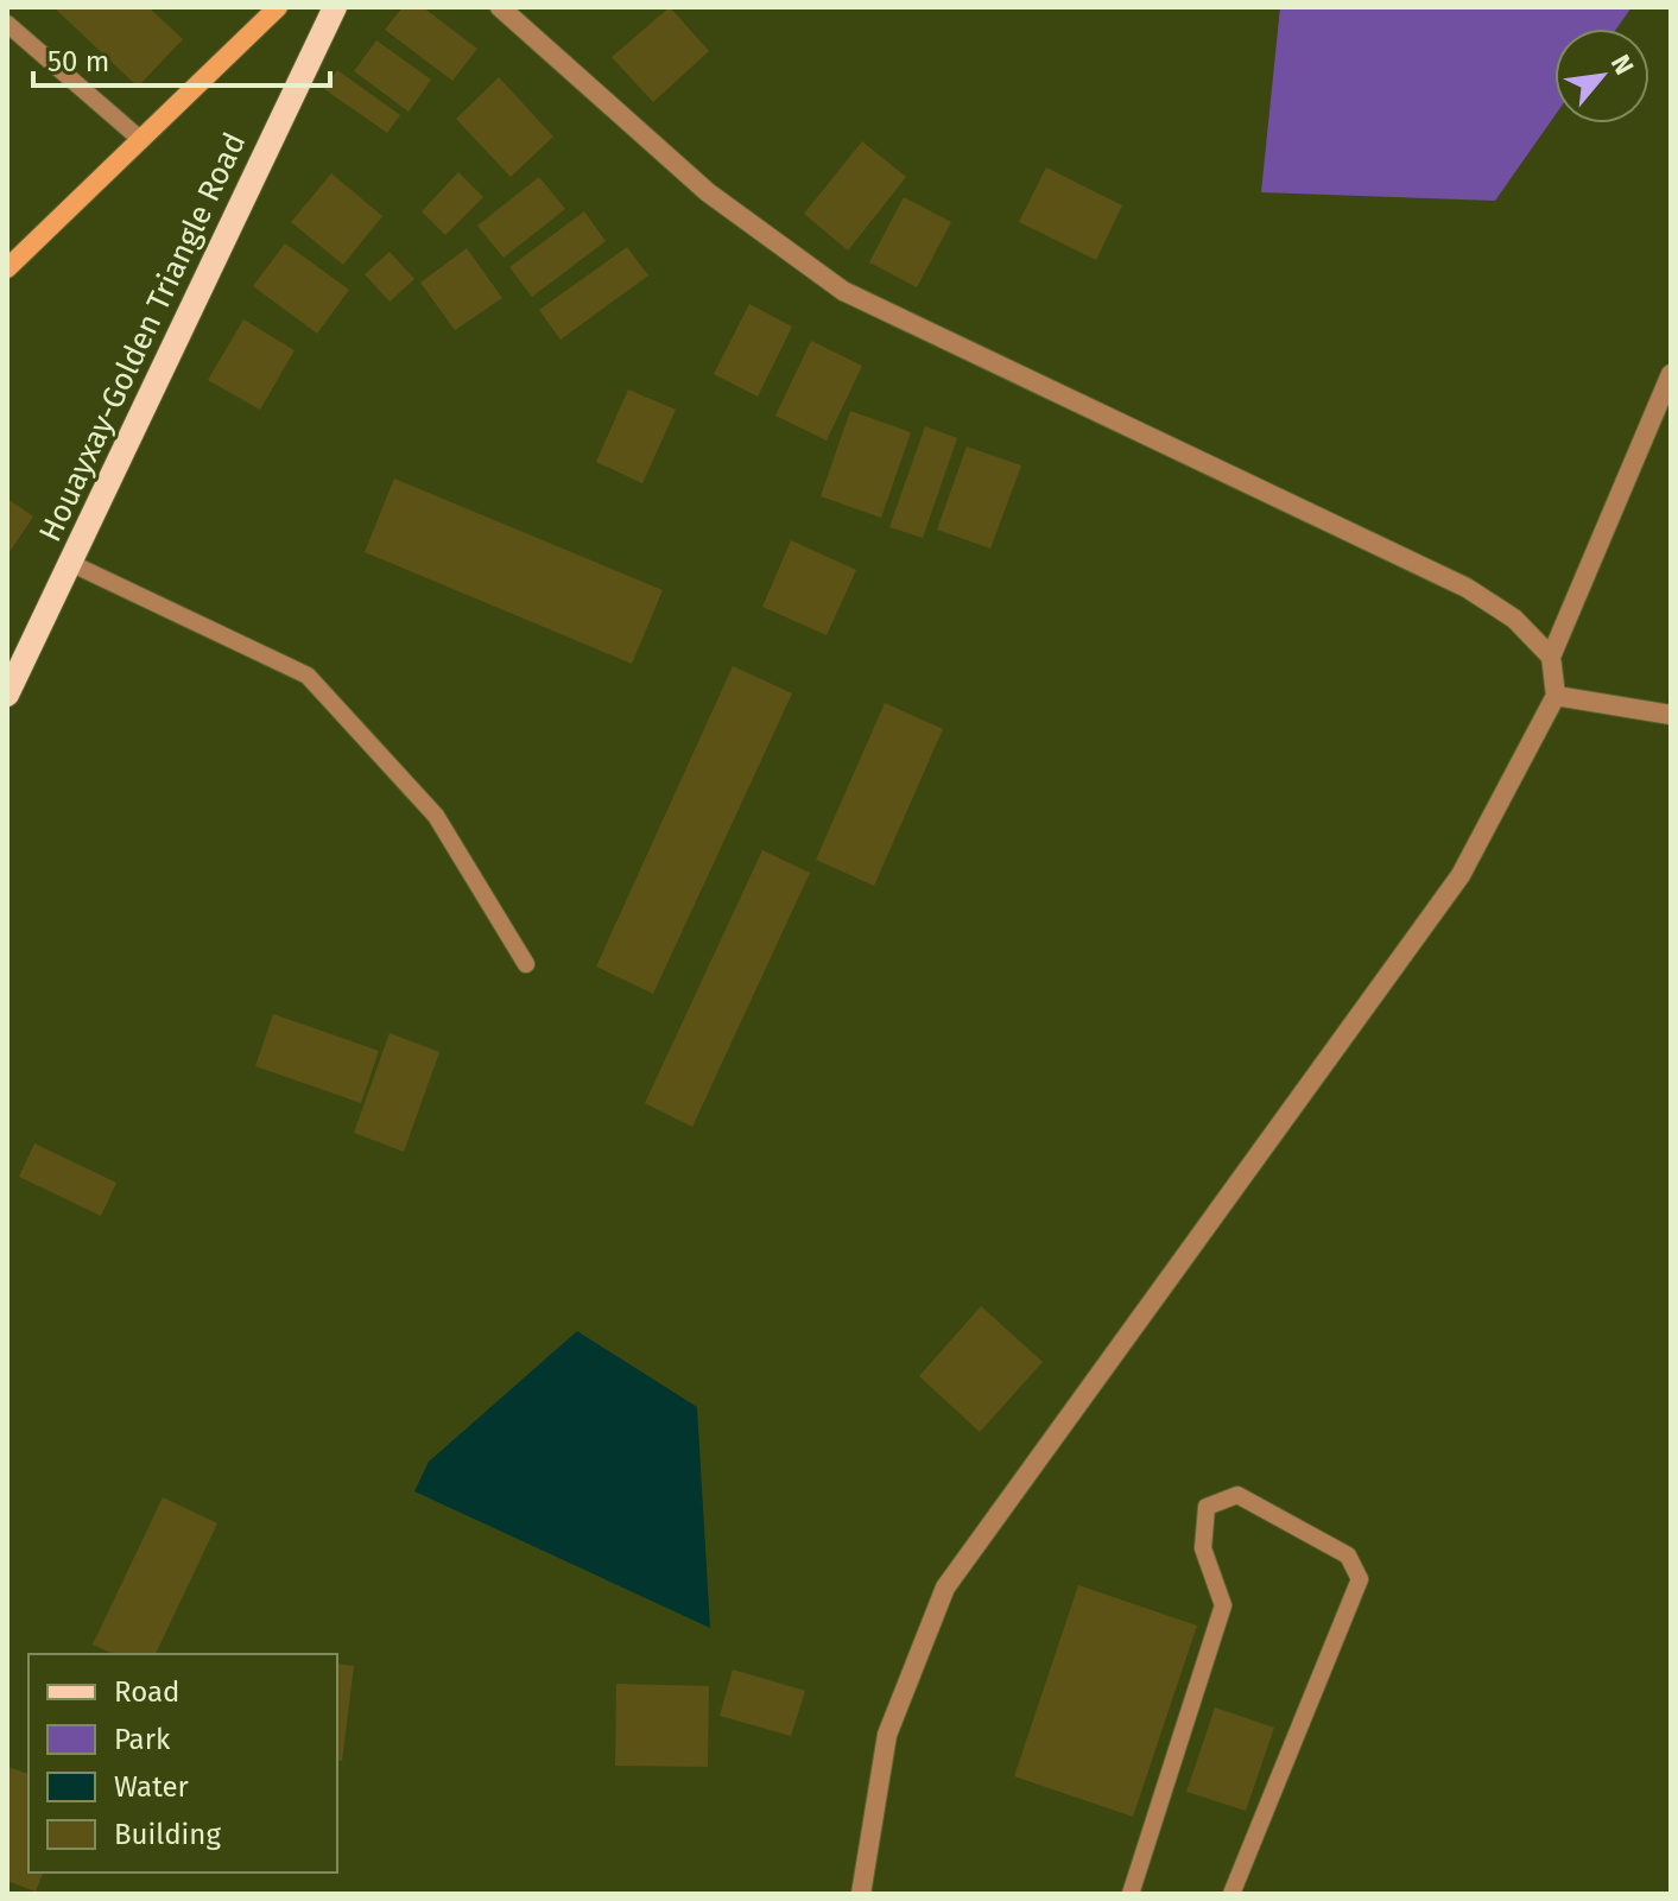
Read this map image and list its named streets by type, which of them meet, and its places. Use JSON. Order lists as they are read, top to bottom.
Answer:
{
  "streets": {
    "main road": ["Houayxay-Golden Triangle Road"]
  },
  "legend": [
    "Road",
    "Park",
    "Water",
    "Building"
  ],
  "scale_bar": "50 m",
  "north": "top right"
}
